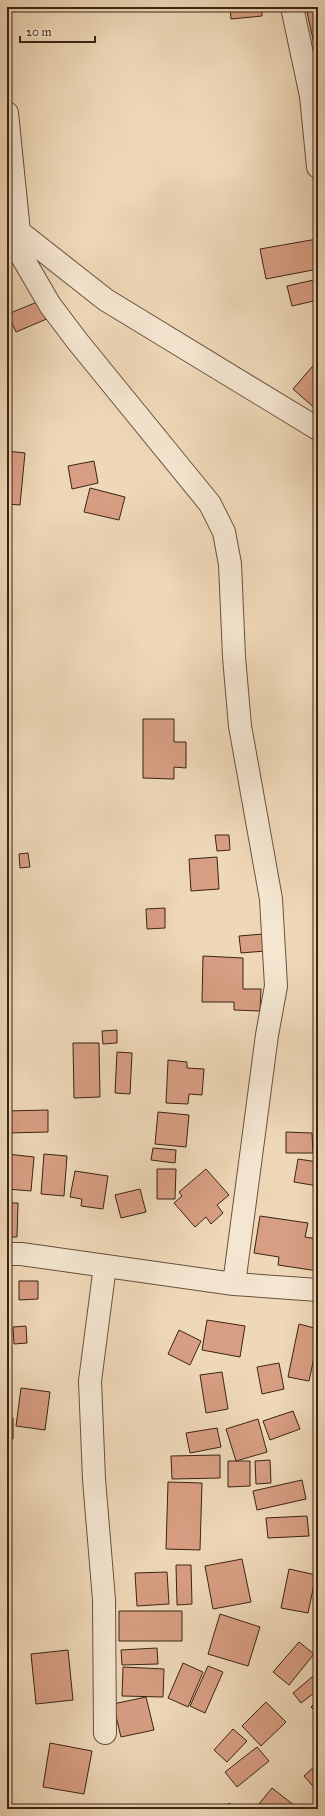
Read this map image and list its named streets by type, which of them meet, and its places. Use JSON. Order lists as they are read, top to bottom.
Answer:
{
  "scale_bar": "20 m"
}
